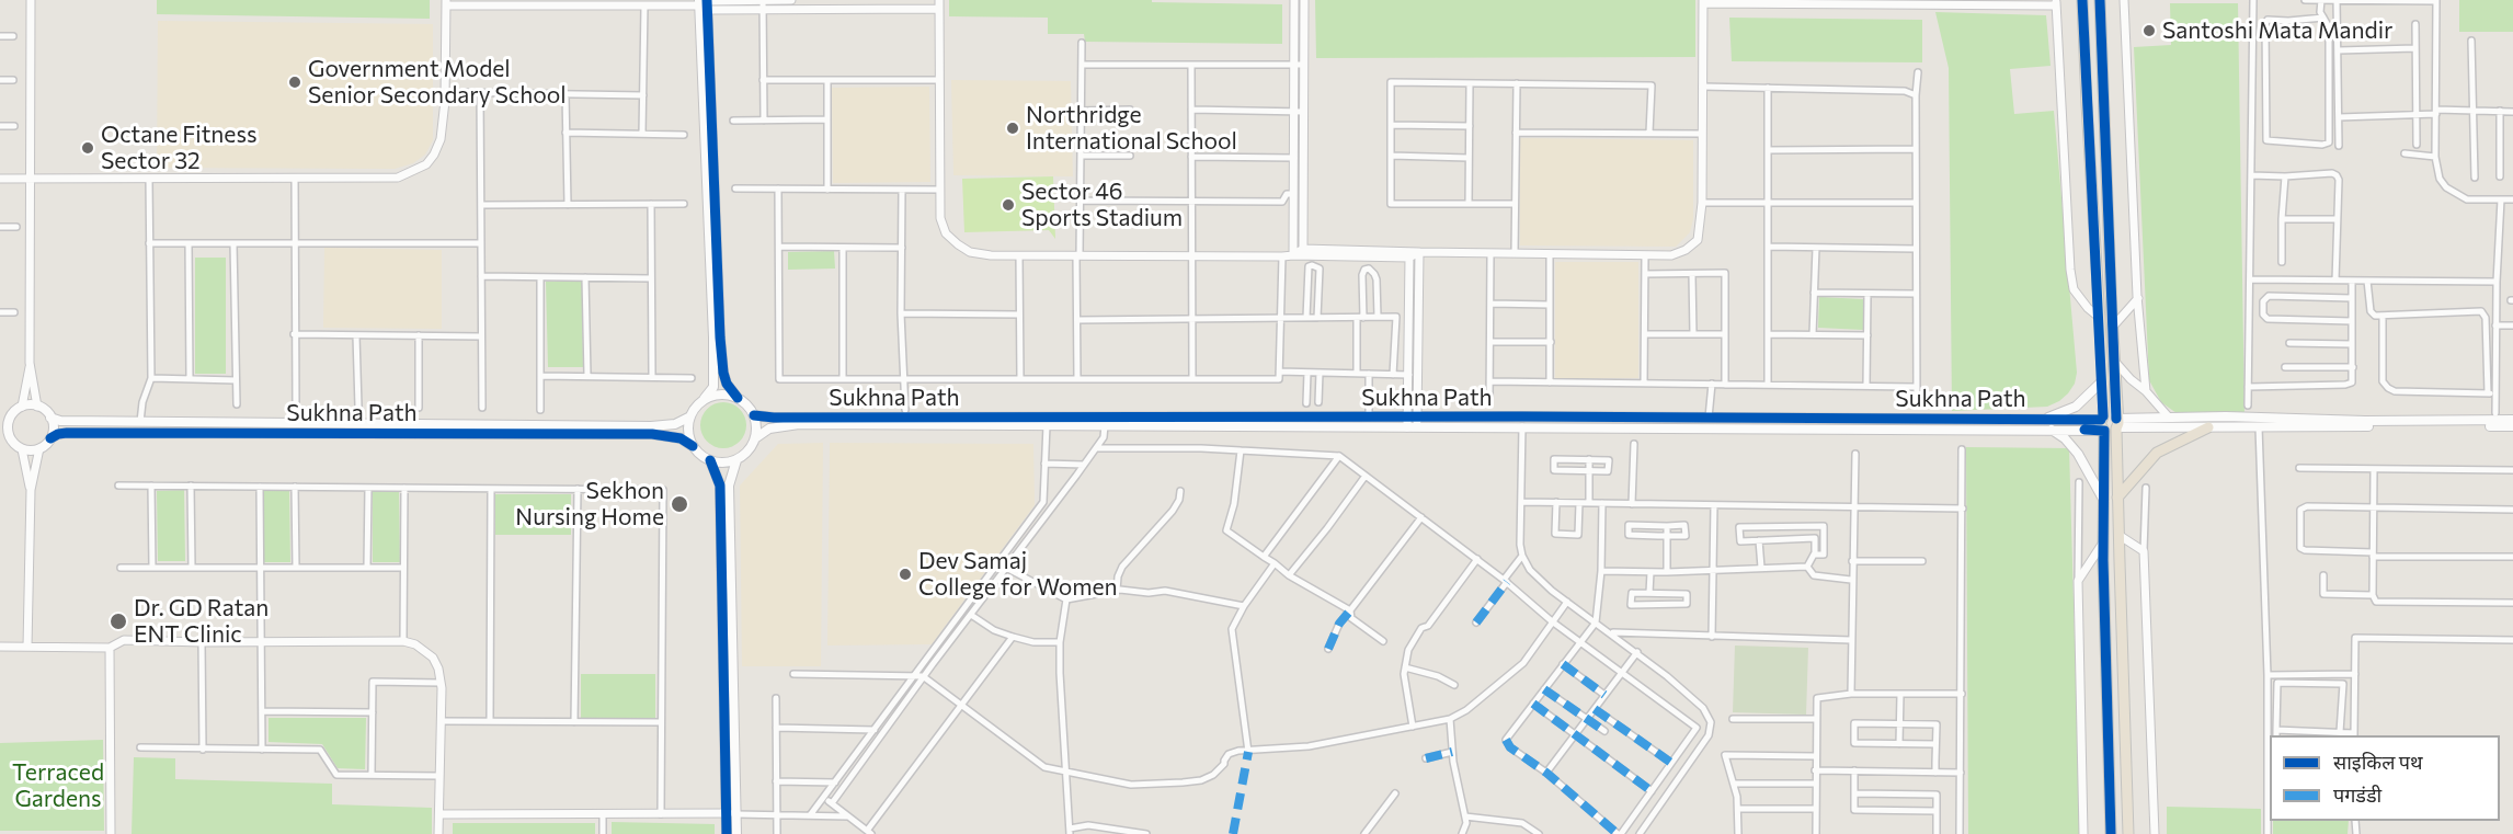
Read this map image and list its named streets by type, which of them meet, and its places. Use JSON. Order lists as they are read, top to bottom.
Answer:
{
  "streets": {
    "main road": ["Sukhna Path"]
  },
  "parks": ["Terraced Gardens"],
  "places": [
    "Santoshi Mata Mandir",
    "Government Model Senior Secondary School",
    "Northridge International School",
    "Octane Fitness Sector 32",
    "Sector 46 Sports Stadium",
    "Sekhon Nursing Home",
    "Dev Samaj College for Women",
    "Dr. GD Ratan ENT Clinic"
  ],
  "legend": ["साइकिल पथ", "पगडंडी"]
}
